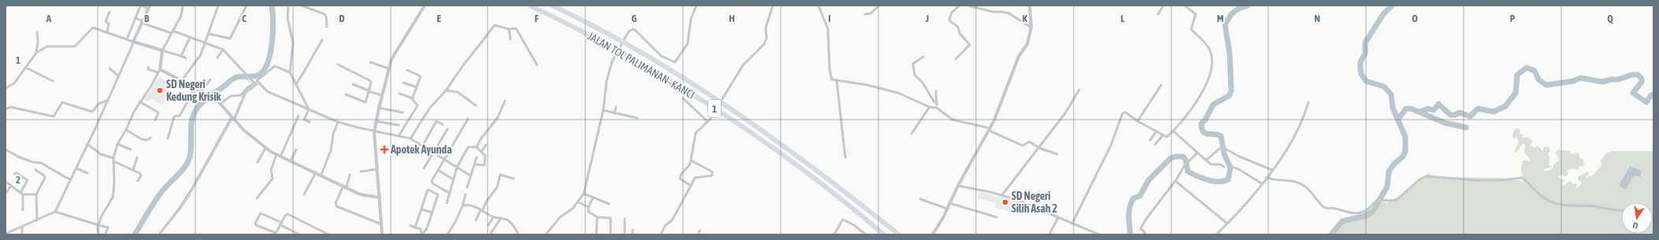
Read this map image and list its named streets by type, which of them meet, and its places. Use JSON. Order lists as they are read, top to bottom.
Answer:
{
  "streets": {
    "highway": ["JALAN TOL PALIMANAN–KANCI", "1"]
  },
  "places": {
    "other": ["SD Negeri Kedung Krisik", "SD Negeri Silih Asah 2"],
    "health": ["Apotek Ayunda"]
  },
  "north": "bottom",
  "grid": {
    "columns": [
      "A",
      "B",
      "C",
      "D",
      "E",
      "F",
      "G",
      "H",
      "I",
      "J",
      "K",
      "L",
      "M",
      "N",
      "O",
      "P",
      "Q"
    ],
    "rows": ["1", "2"]
  }
}
